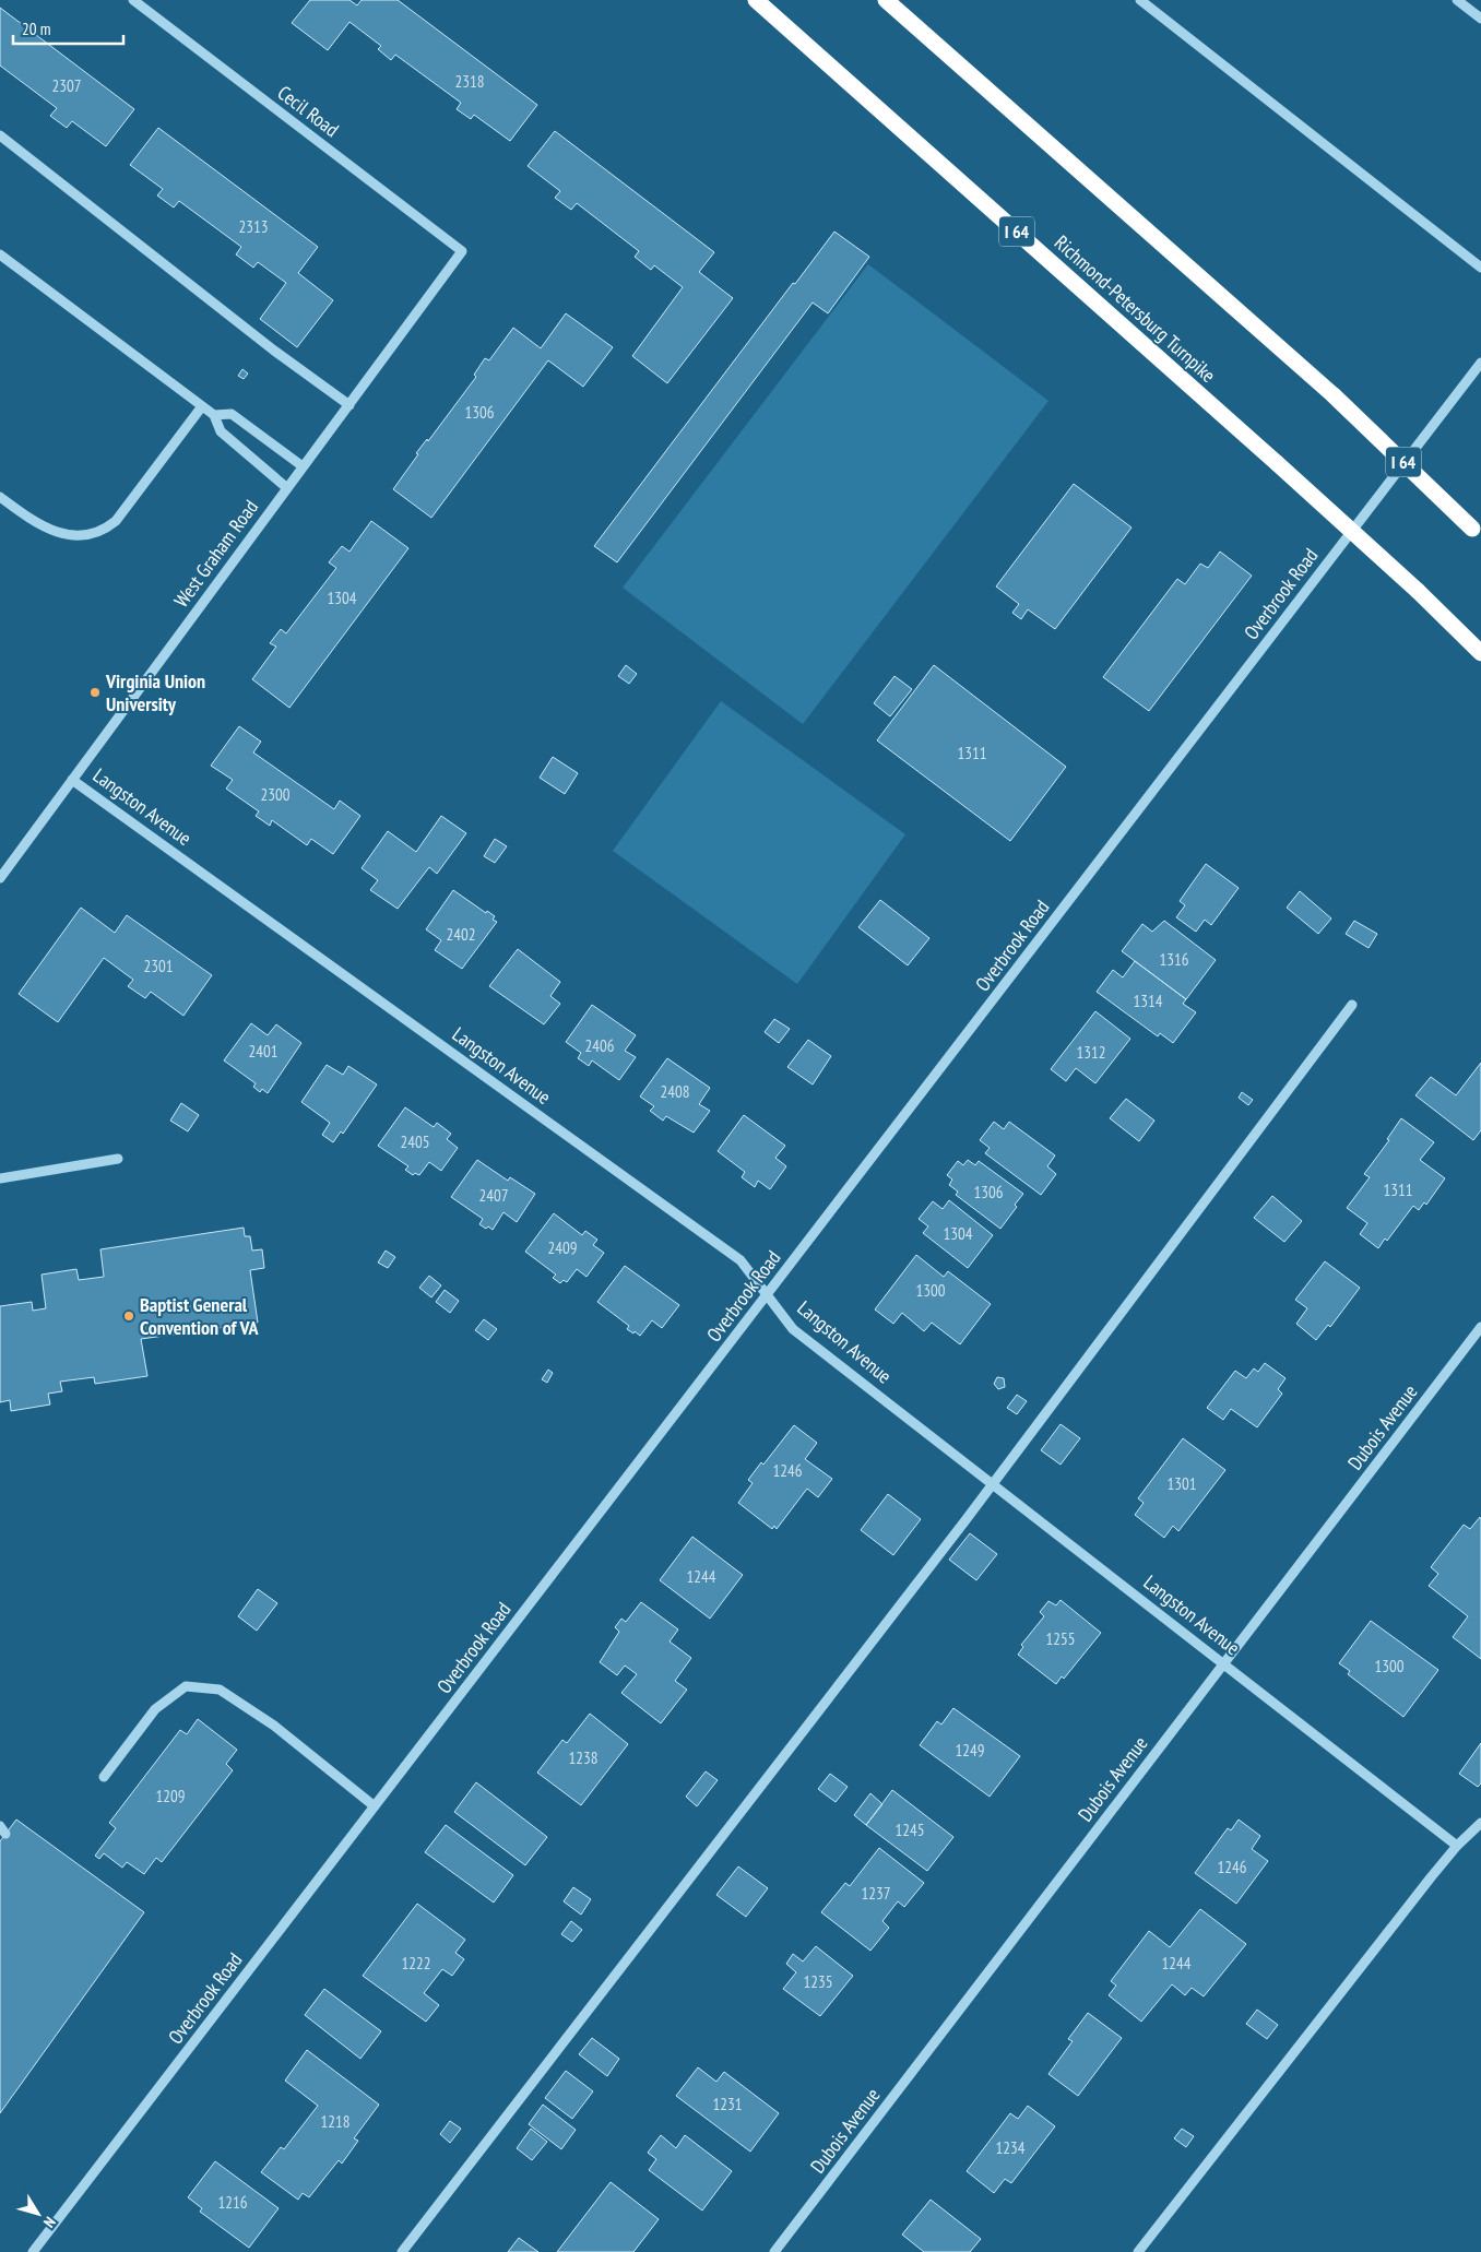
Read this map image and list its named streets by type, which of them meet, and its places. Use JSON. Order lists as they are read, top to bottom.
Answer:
{
  "streets": {
    "highway": ["I 64", "Richmond-Petersburg Turnpike"],
    "street": [
      "Cecil Road",
      "West Graham Road",
      "Overbrook Road",
      "Langston Avenue",
      "Dubois Avenue"
    ]
  },
  "crossings": [
    ["Cecil Road", "West Graham Road"],
    ["West Graham Road", "Langston Avenue"],
    ["Overbrook Road", "Langston Avenue"],
    ["Langston Avenue", "Dubois Avenue"]
  ],
  "places": ["Virginia Union University", "Baptist General Convention of VA"],
  "house_numbers": [
    "2318",
    "2307",
    "2313",
    "1306",
    "1304",
    "1311",
    "2300",
    "2402",
    "1316",
    "2301",
    "1314",
    "2406",
    "2401",
    "1312",
    "2408",
    "2405",
    "1311",
    "1306",
    "2407",
    "1304",
    "2409",
    "1300",
    "1246",
    "1301",
    "1244",
    "1255",
    "1300",
    "1249",
    "1238",
    "1209",
    "1245",
    "1246",
    "1237",
    "1222",
    "1244",
    "1235",
    "1231",
    "1218",
    "1234",
    "1216"
  ],
  "scale_bar": "20 m",
  "north": "bottom right"
}
